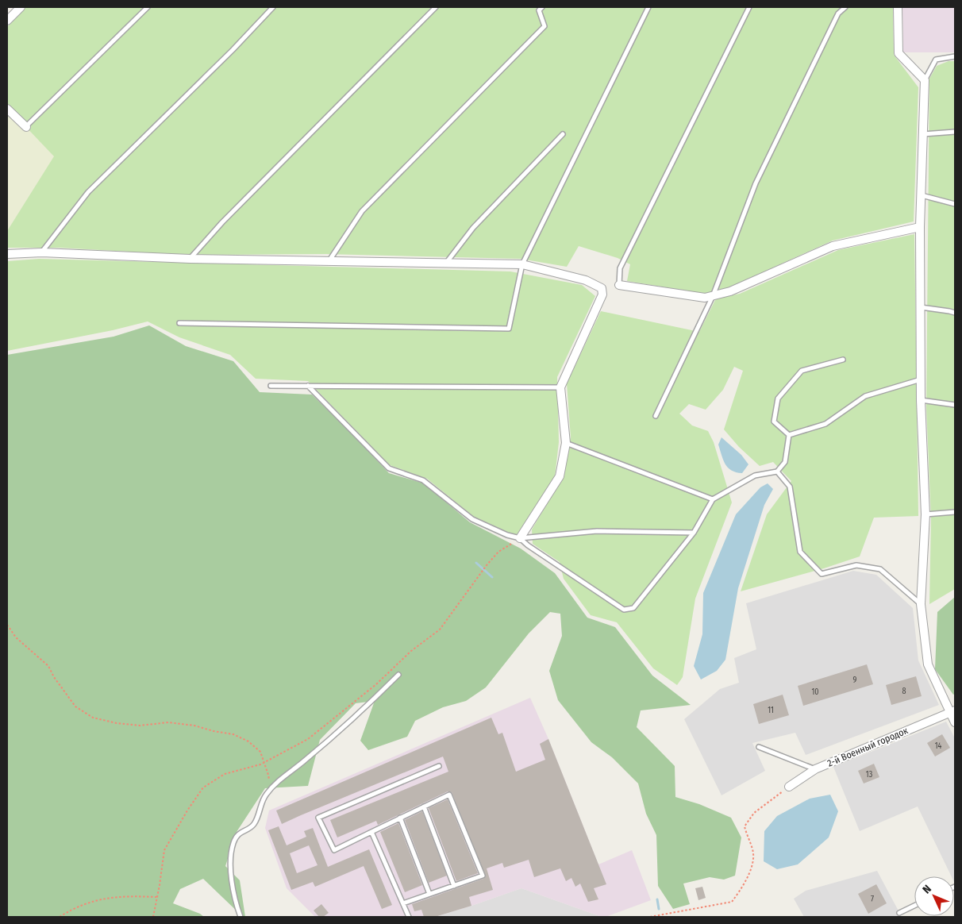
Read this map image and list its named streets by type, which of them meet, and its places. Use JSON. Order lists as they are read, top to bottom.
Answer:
{
  "streets": {
    "street": ["2-й Военный городок"]
  },
  "house_numbers": [
    "9",
    "8",
    "10",
    "11",
    "14",
    "13",
    "7"
  ],
  "north": "top left"
}
